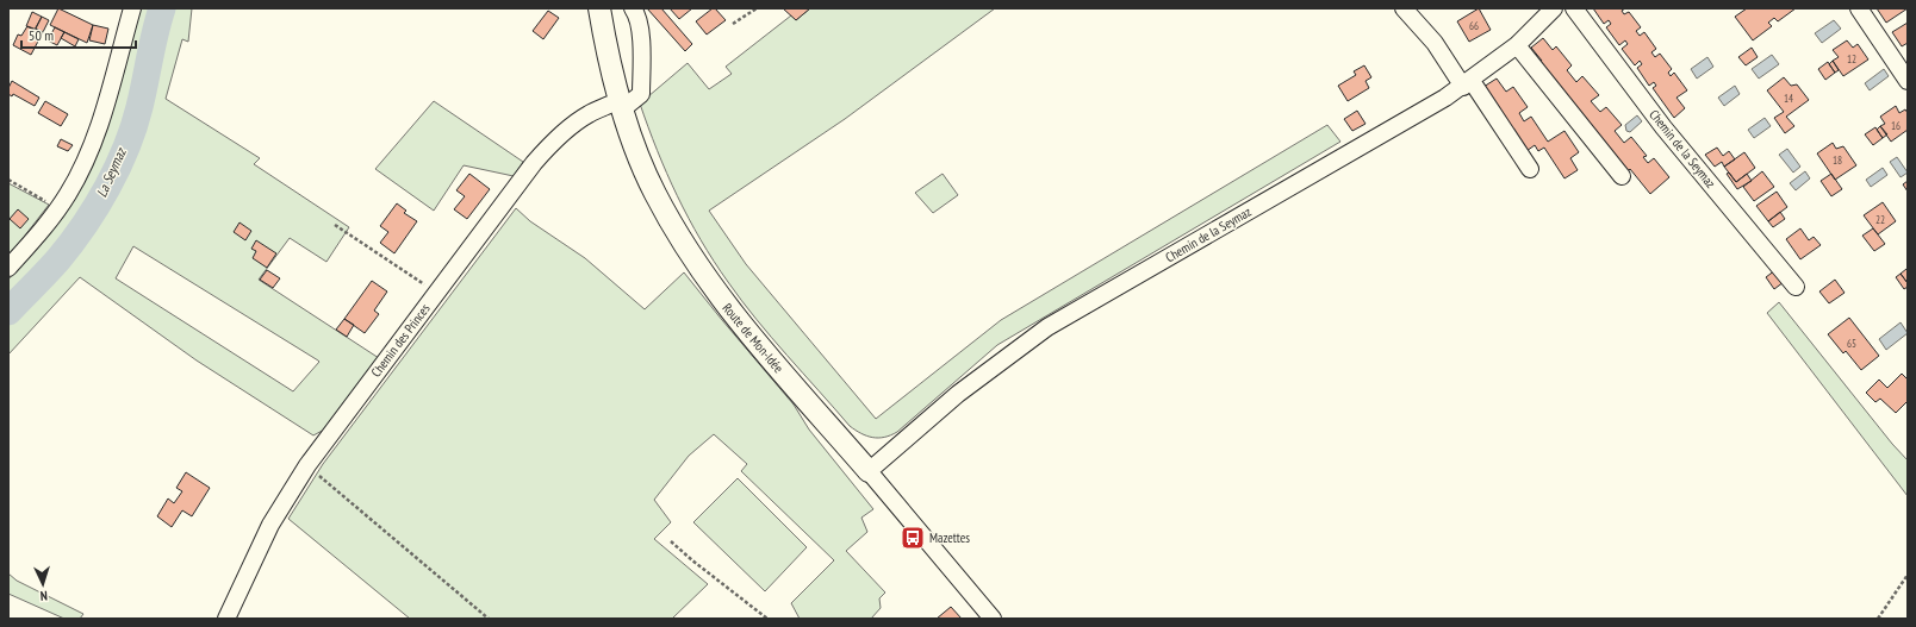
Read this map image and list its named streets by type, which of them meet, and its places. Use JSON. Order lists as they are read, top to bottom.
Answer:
{
  "streets": {
    "main road": ["Route de Mon-Idée"],
    "street": ["Chemin de la Seymaz", "Chemin des Princes"]
  },
  "crossings": [
    ["Chemin de la Seymaz", "Route de Mon-Idée"],
    ["Route de Mon-Idée", "Chemin des Princes"]
  ],
  "water": ["La Seymaz"],
  "places": {
    "bus stop": ["Mazettes"]
  },
  "house_numbers": [
    "66",
    "12",
    "14",
    "16",
    "18",
    "22",
    "65"
  ],
  "scale_bar": "50 m",
  "north": "bottom"
}
